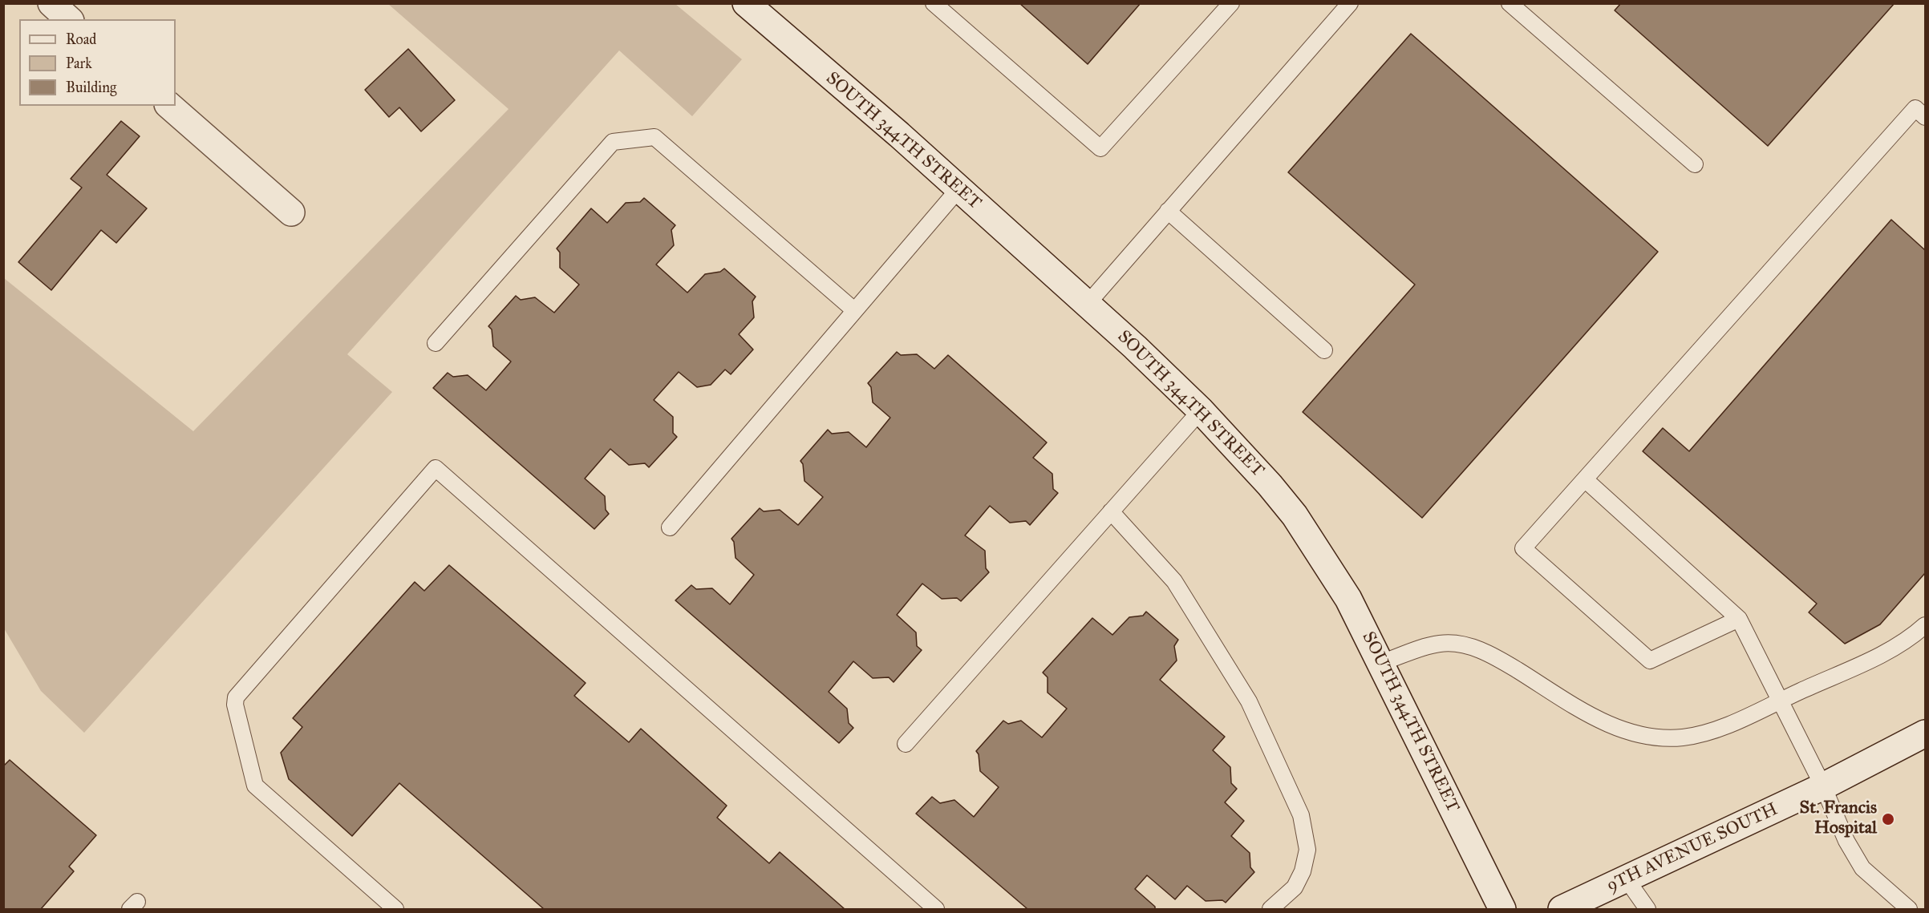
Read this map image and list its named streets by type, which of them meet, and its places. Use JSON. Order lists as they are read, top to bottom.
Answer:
{
  "streets": {
    "street": ["SOUTH 344TH STREET", "9TH AVENUE SOUTH"]
  },
  "places": ["St. Francis Hospital"],
  "legend": ["Road", "Park", "Building"]
}
